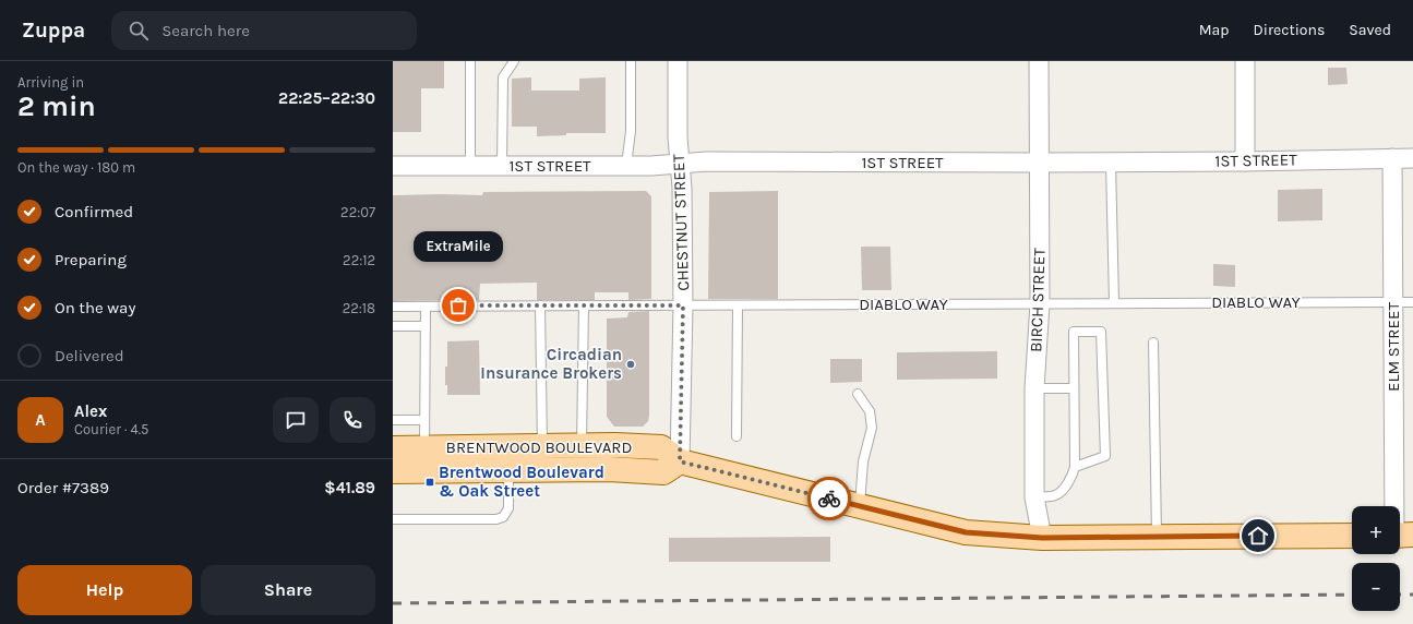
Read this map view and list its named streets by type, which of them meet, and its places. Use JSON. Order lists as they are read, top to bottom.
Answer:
{
  "streets": {
    "main road": ["BRENTWOOD BOULEVARD"],
    "street": [
      "1ST STREET",
      "CHESTNUT STREET",
      "BIRCH STREET",
      "ELM STREET"
    ],
    "lane": ["DIABLO WAY"]
  },
  "crossings": [
    ["1ST STREET", "CHESTNUT STREET"],
    ["1ST STREET", "BIRCH STREET"],
    ["1ST STREET", "ELM STREET"],
    ["CHESTNUT STREET", "DIABLO WAY"],
    ["CHESTNUT STREET", "BRENTWOOD BOULEVARD"],
    ["BIRCH STREET", "DIABLO WAY"],
    ["BIRCH STREET", "BRENTWOOD BOULEVARD"],
    ["DIABLO WAY", "ELM STREET"]
  ],
  "places": {
    "other": ["ExtraMile", "Circadian Insurance Brokers"],
    "transit": ["Brentwood Boulevard & Oak Street"]
  },
  "page": {
    "header": "Zuppa",
    "search": "Search here",
    "nav": ["Map", "Directions", "Saved"],
    "heading": ["2 min", "Arriving in", "22:25–22:30"],
    "panel": [
      "Alex",
      "Courier · 4.5",
      "Order #7389",
      "$41.89"
    ],
    "bar": "On the way · 180 m",
    "list": [
      ["Confirmed", "22:07"],
      ["Preparing", "22:12"],
      ["On the way", "22:18"],
      "Delivered"
    ],
    "bubble": "ExtraMile",
    "round": "A",
    "map_buttons": ["+", "−"],
    "buttons": ["Help", "Share"]
  }
}
